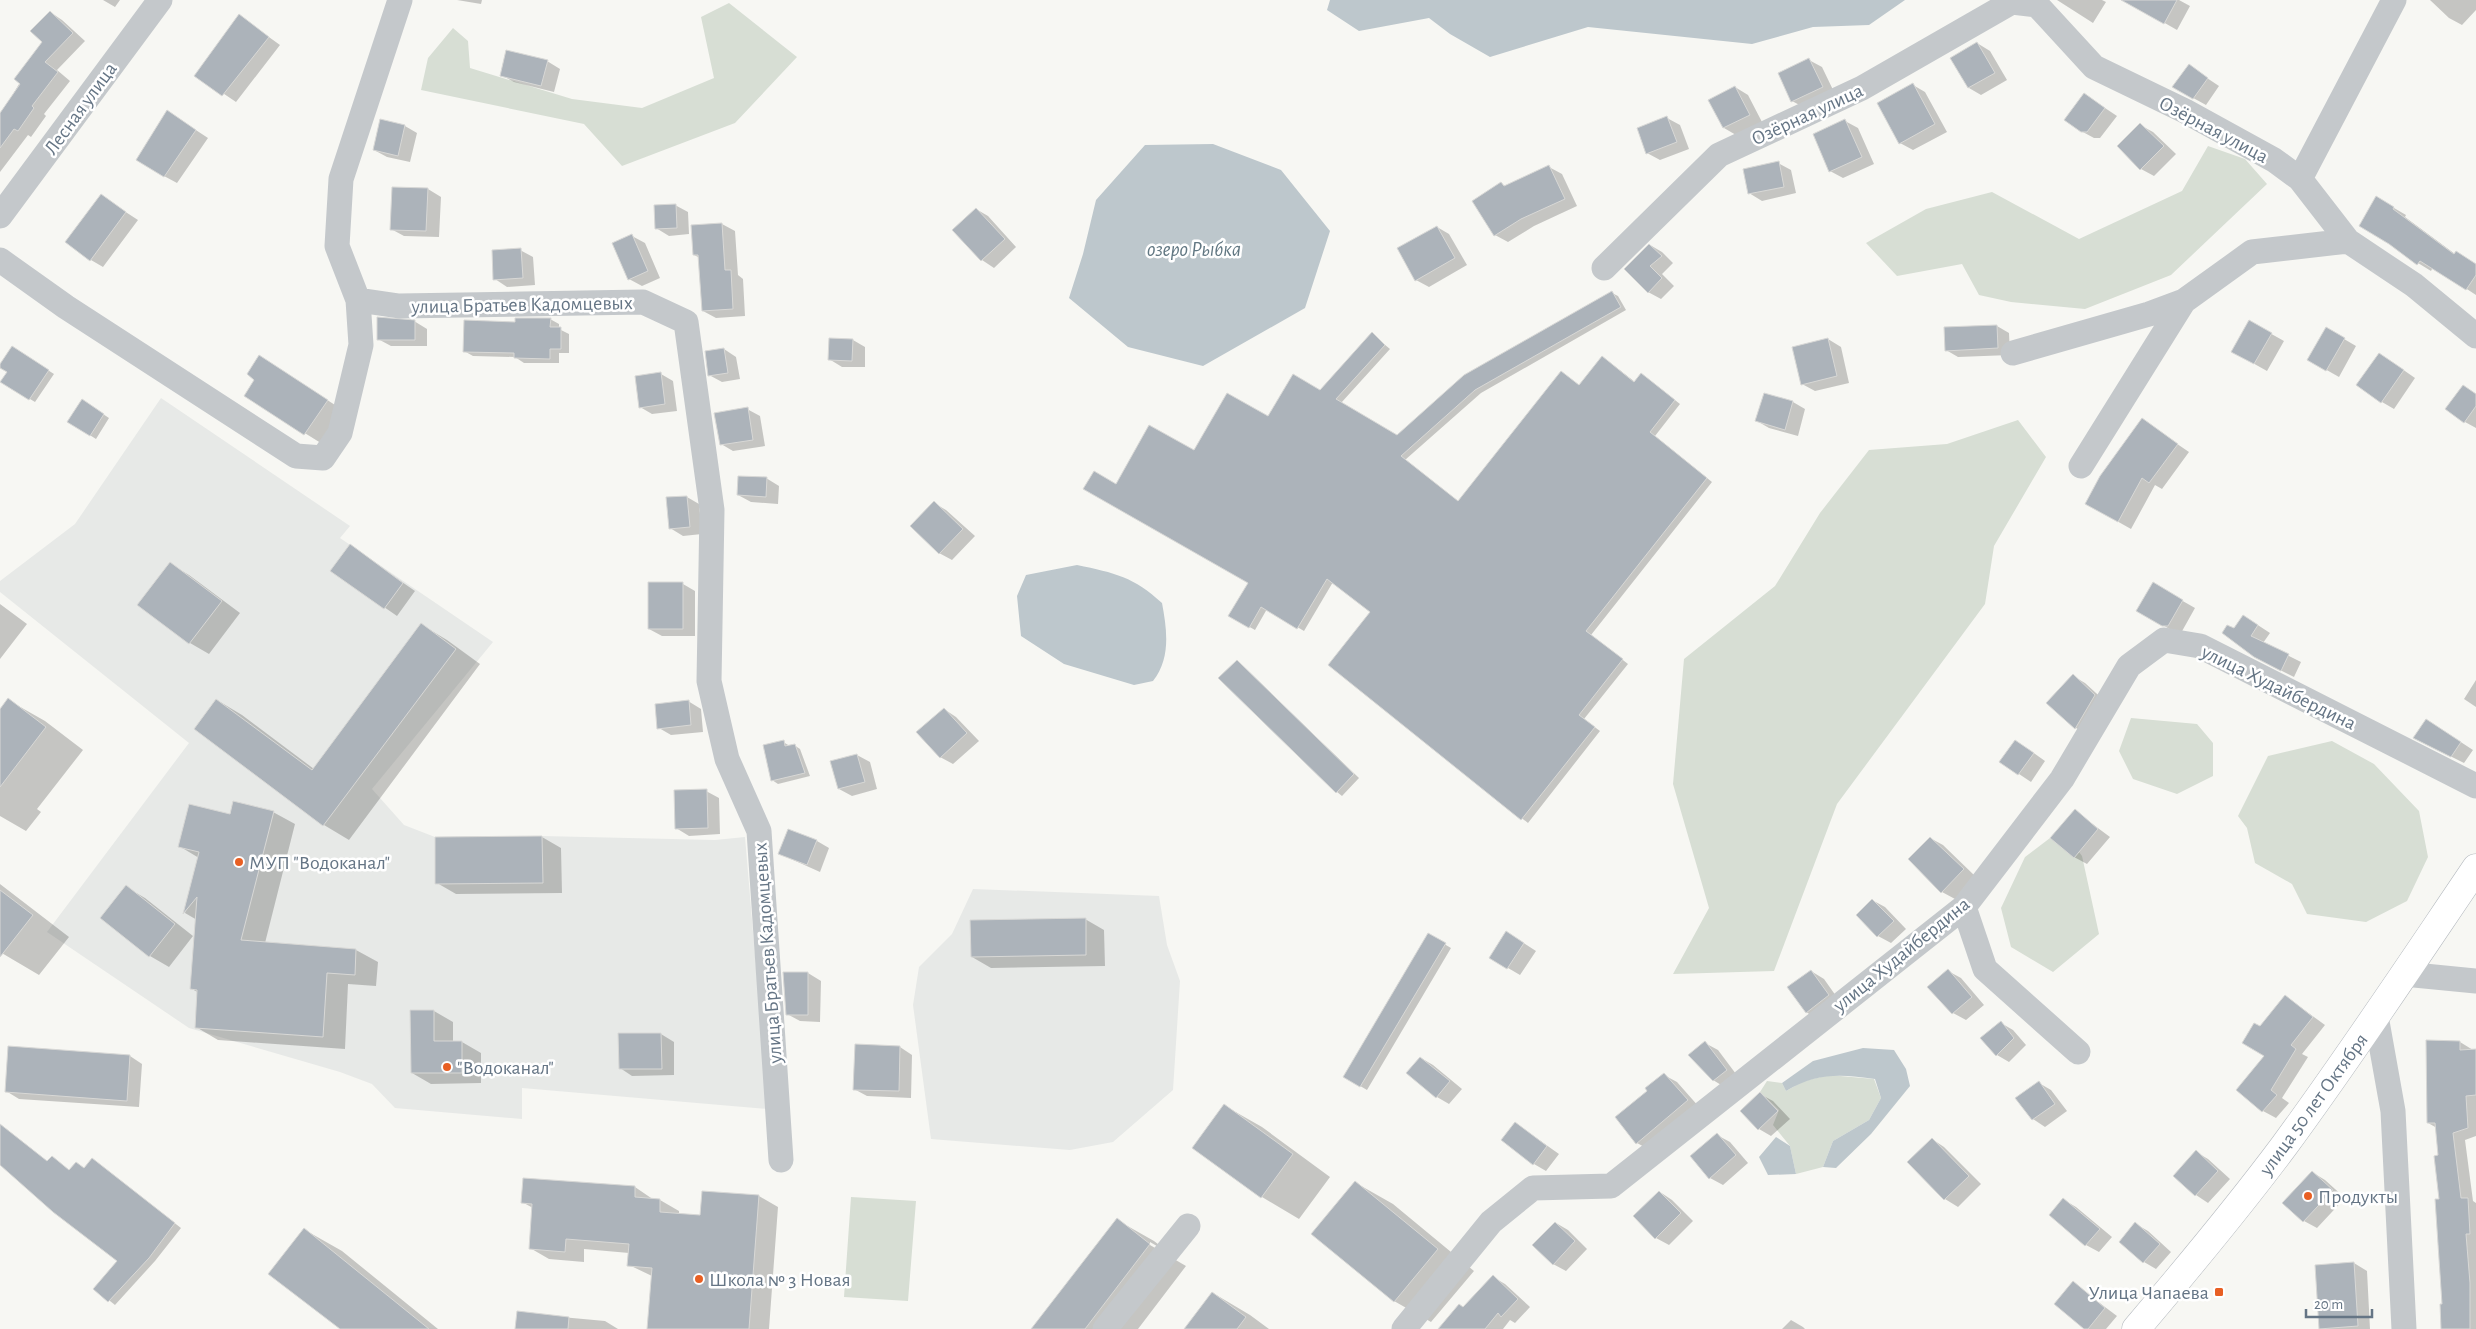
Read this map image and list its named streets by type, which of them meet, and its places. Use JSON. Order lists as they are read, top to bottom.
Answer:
{
  "streets": {
    "main road": ["улица 50 лет Октября"],
    "street": [
      "Лесная улица",
      "Озёрная улица",
      "улица Братьев Кадомцевых",
      "улица Худайбердина"
    ]
  },
  "water": ["озеро Рыбка"],
  "places": {
    "other": [
      "МУП \"Водоканал\"",
      "\"Водоканал\"",
      "Продукты",
      "Школа № 3 Новая"
    ],
    "transit": ["Улица Чапаева"]
  },
  "scale_bar": "20 m"
}
